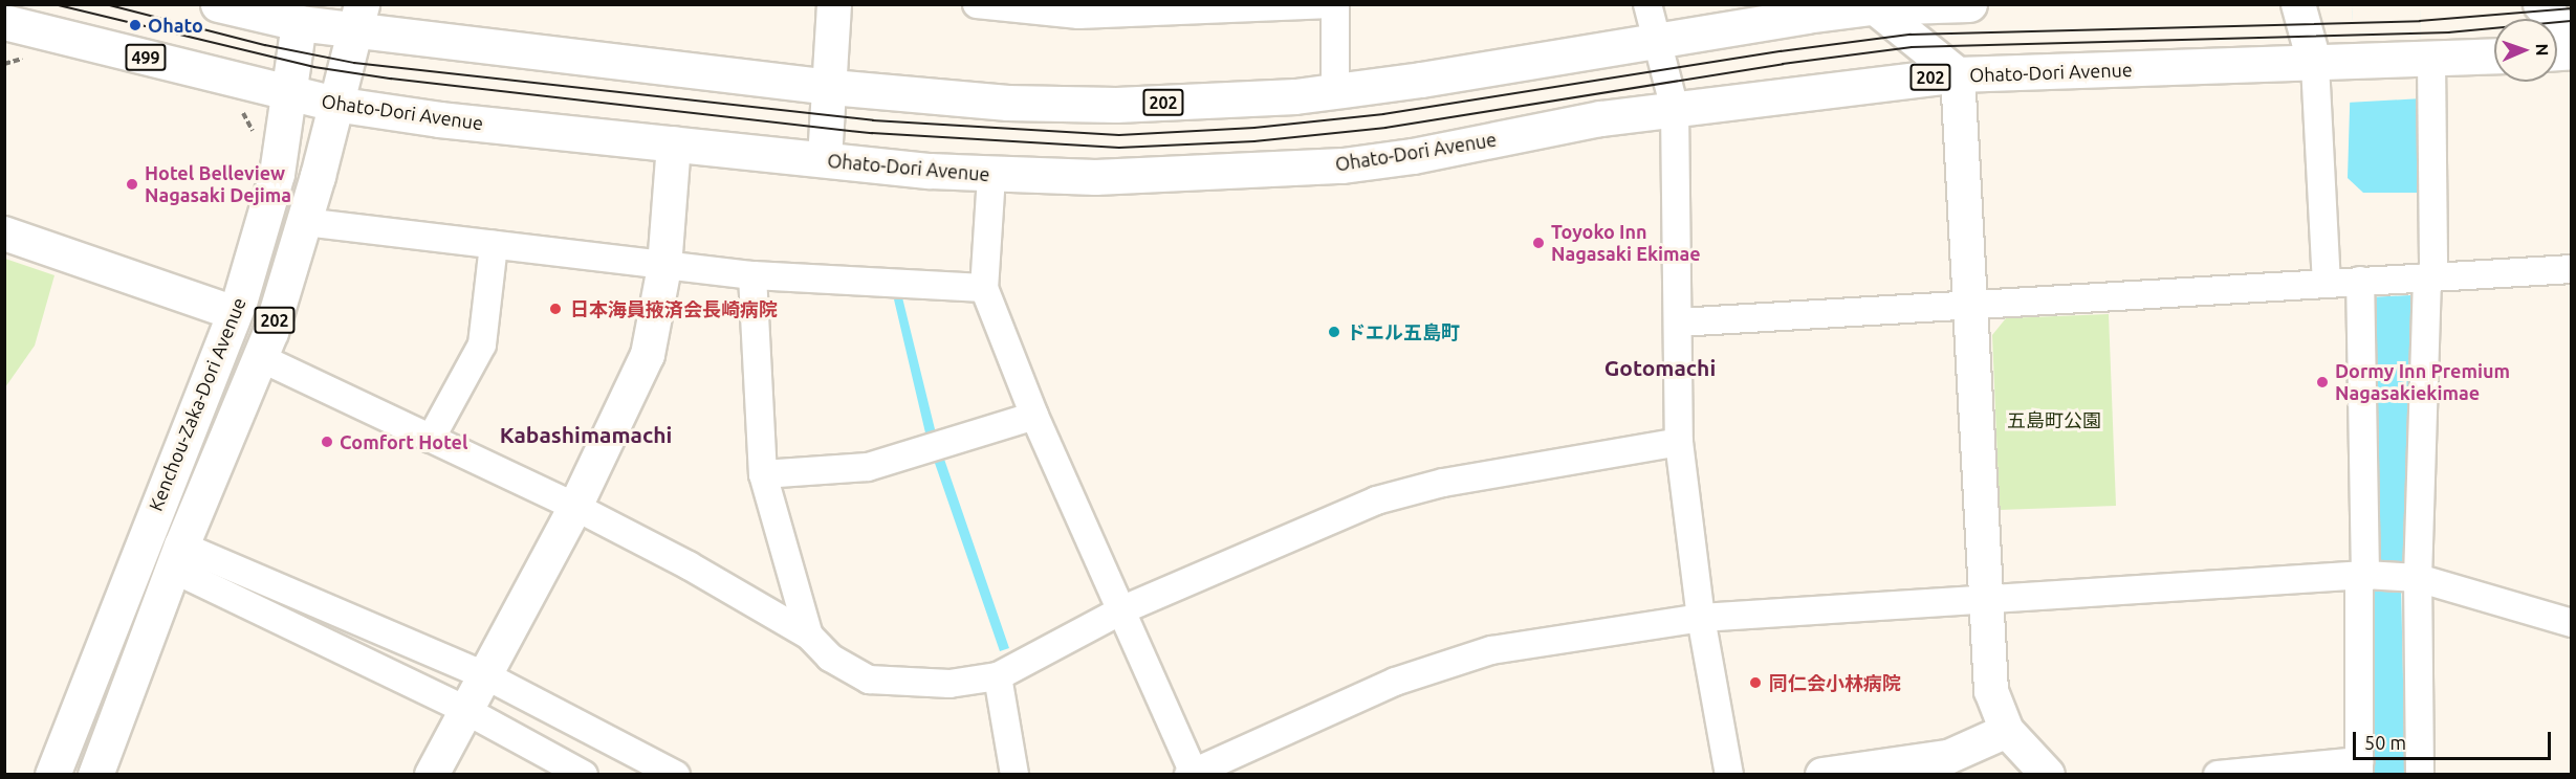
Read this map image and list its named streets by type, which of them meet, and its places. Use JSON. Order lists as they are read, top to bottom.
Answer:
{
  "streets": {
    "highway": [
      "499",
      "Ohato-Dori Avenue",
      "202",
      "Kenchou-Zaka-Dori Avenue"
    ]
  },
  "crossings": [
    ["499", "Ohato-Dori Avenue"],
    ["499", "Kenchou-Zaka-Dori Avenue"],
    ["Ohato-Dori Avenue", "Kenchou-Zaka-Dori Avenue"],
    ["202", "Kenchou-Zaka-Dori Avenue"]
  ],
  "districts": ["Gotomachi", "Kabashimamachi"],
  "parks": ["五島町公園"],
  "places": [
    "Ohato",
    "Hotel Belleview Nagasaki Dejima",
    "Toyoko Inn Nagasaki Ekimae",
    "日本海員掖済会長崎病院",
    "ドエル五島町",
    "Dormy Inn Premium Nagasakiekimae",
    "Comfort Hotel",
    "同仁会小林病院"
  ],
  "scale_bar": "50 m",
  "north": "right"
}
